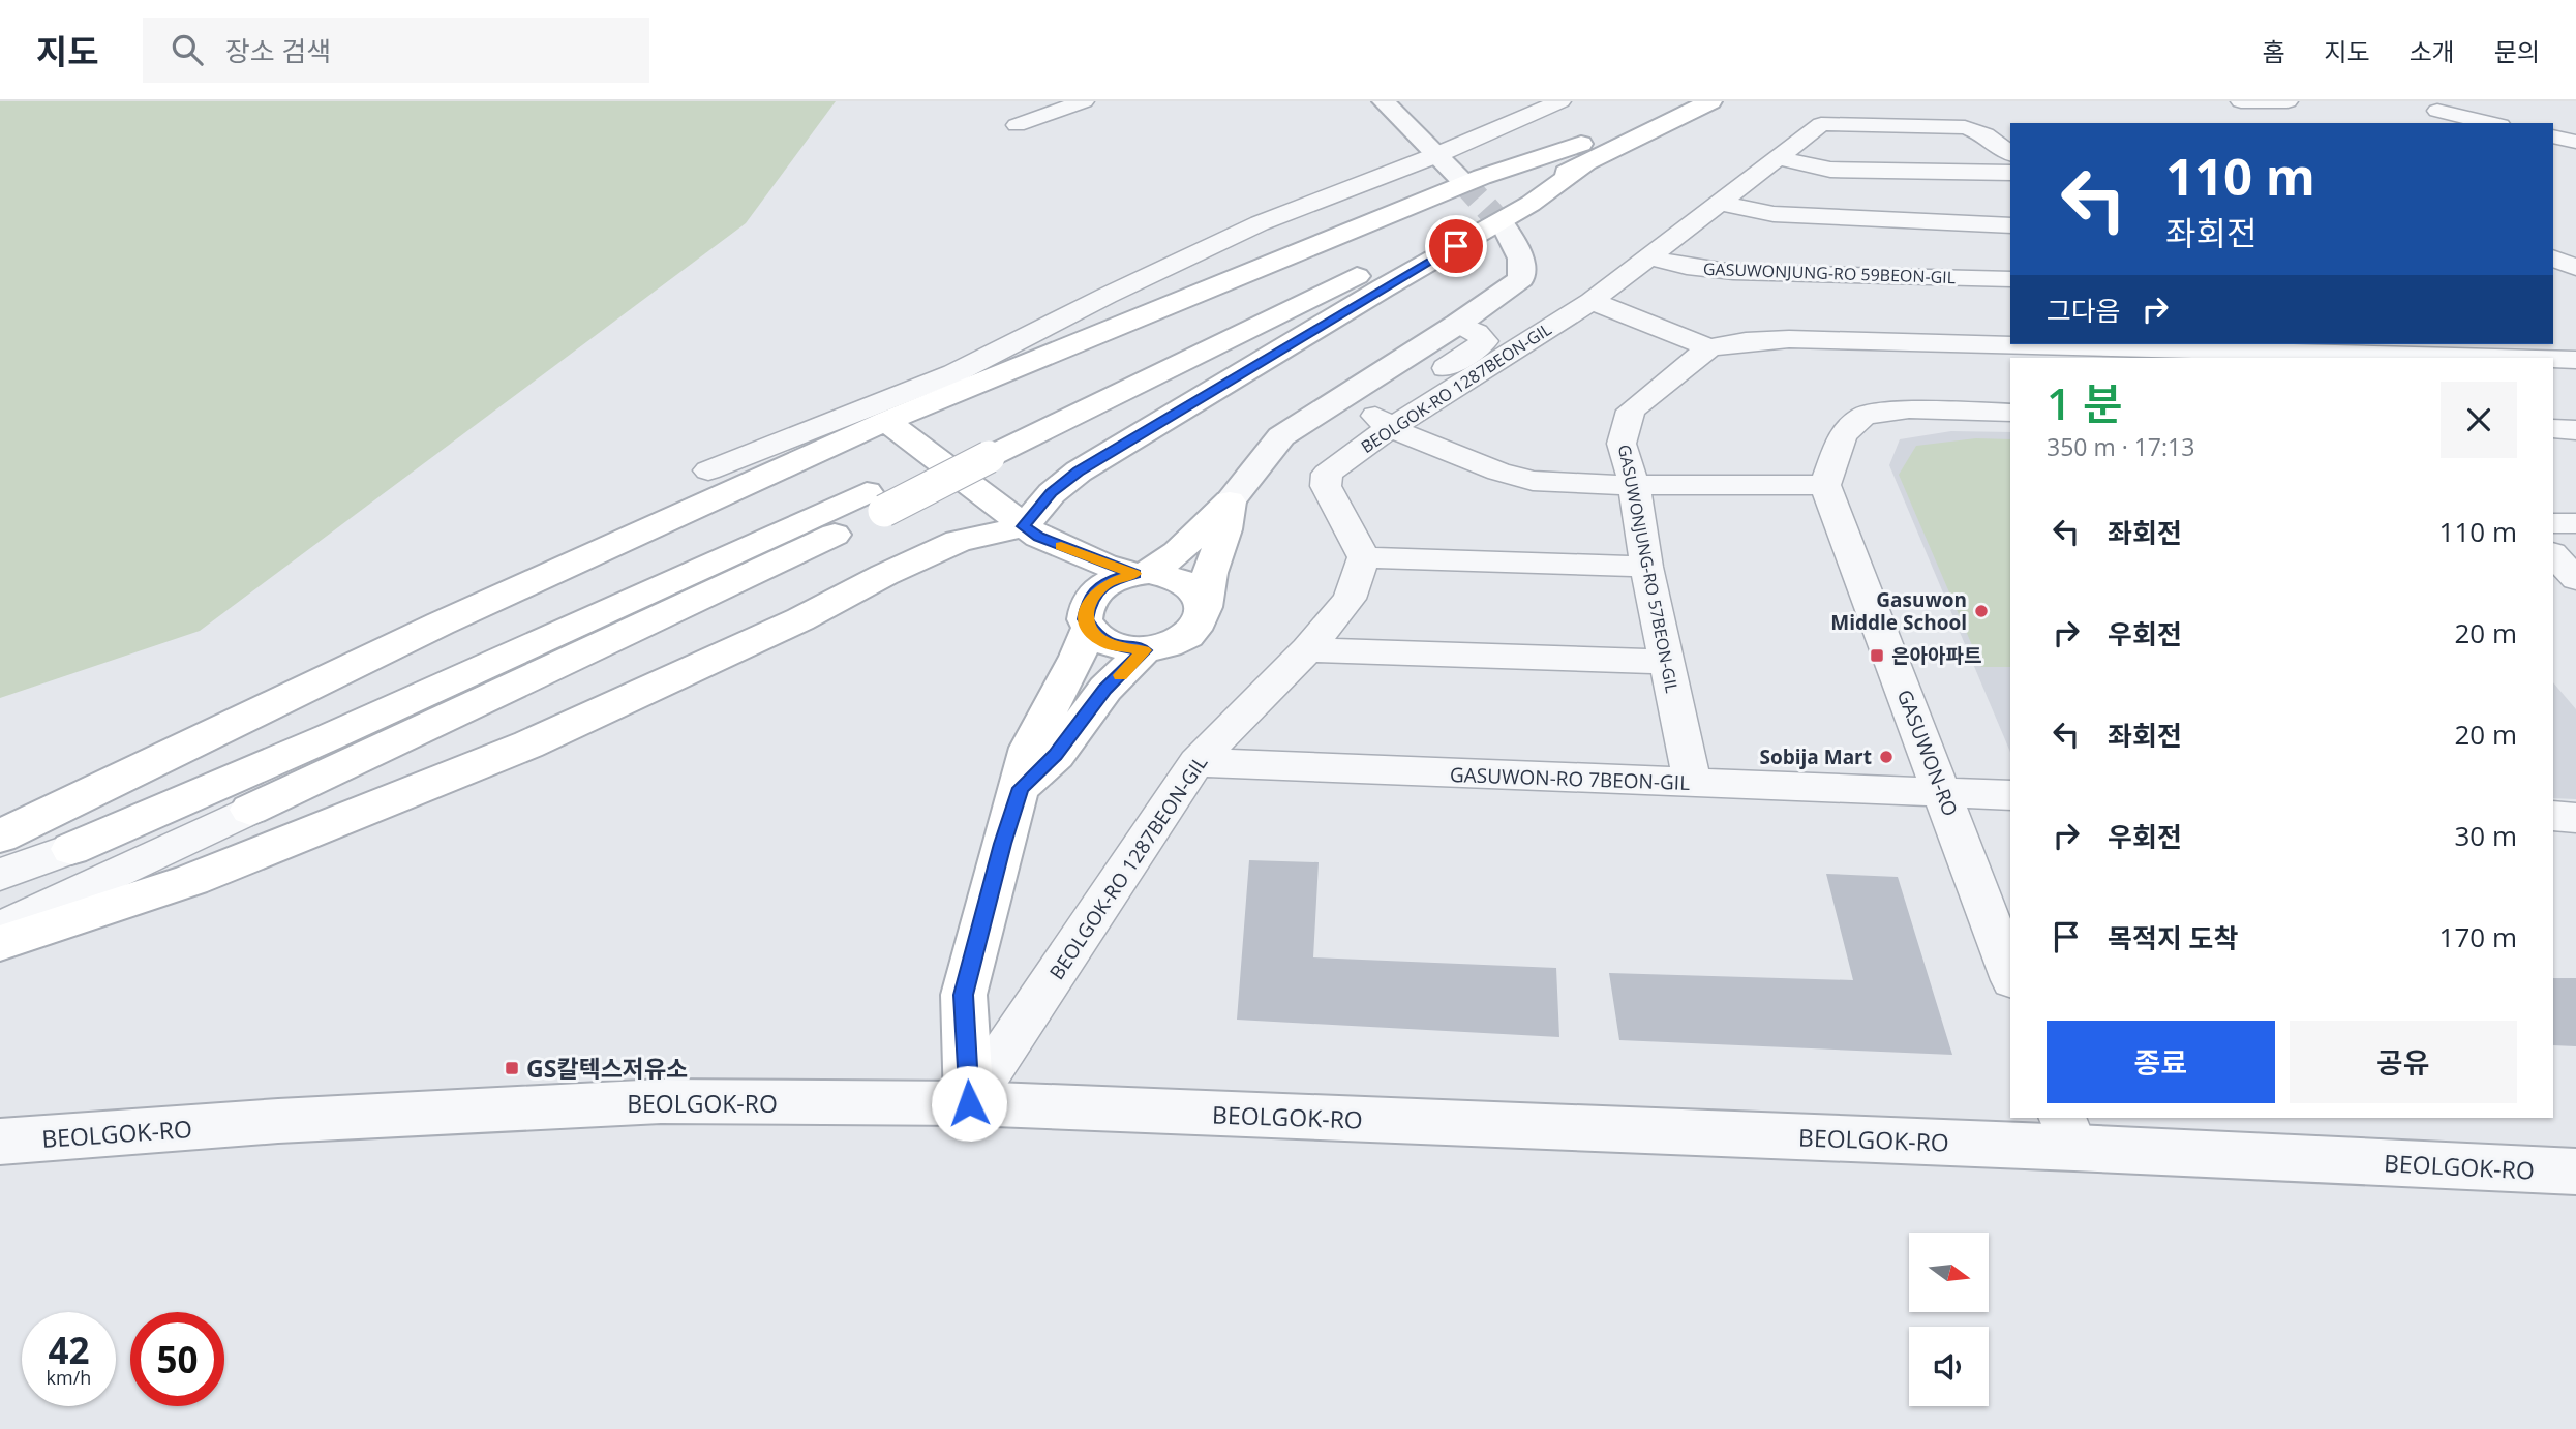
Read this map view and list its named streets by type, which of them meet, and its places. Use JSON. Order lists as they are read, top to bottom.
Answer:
{
  "streets": {
    "street": [
      "GASUWONJUNG-RO 59BEON-GIL",
      "BEOLGOK-RO 1287BEON-GIL",
      "GASUWONJUNG-RO 57BEON-GIL",
      "GASUWON-RO",
      "GASUWON-RO 7BEON-GIL",
      "BEOLGOK-RO"
    ]
  },
  "crossings": [
    ["GASUWONJUNG-RO 59BEON-GIL", "BEOLGOK-RO 1287BEON-GIL"],
    ["BEOLGOK-RO 1287BEON-GIL", "GASUWON-RO 7BEON-GIL"],
    ["BEOLGOK-RO 1287BEON-GIL", "BEOLGOK-RO"],
    ["GASUWONJUNG-RO 57BEON-GIL", "GASUWON-RO 7BEON-GIL"],
    ["GASUWON-RO", "GASUWON-RO 7BEON-GIL"]
  ],
  "places": {
    "other": ["Gasuwon Middle School", "Sobija Mart"],
    "transit": ["은아아파트", "GS칼텍스저유소"]
  },
  "north": "right",
  "page": {
    "header": "지도",
    "search": "장소 검색",
    "nav": [
      "홈",
      "지도",
      "소개",
      "문의"
    ],
    "turn": ["110 m", "좌회전"],
    "then": "그다음",
    "heading": ["1 분", "350 m · 17:13"],
    "list": [
      {
        "name": "좌회전",
        "value": "110 m"
      },
      {
        "name": "우회전",
        "value": "20 m"
      },
      {
        "name": "좌회전",
        "value": "20 m"
      },
      {
        "name": "우회전",
        "value": "30 m"
      },
      {
        "name": "목적지 도착",
        "value": "170 m"
      }
    ],
    "buttons": ["종료", "공유"],
    "speed": "42 km/h",
    "limit": "50"
  }
}
